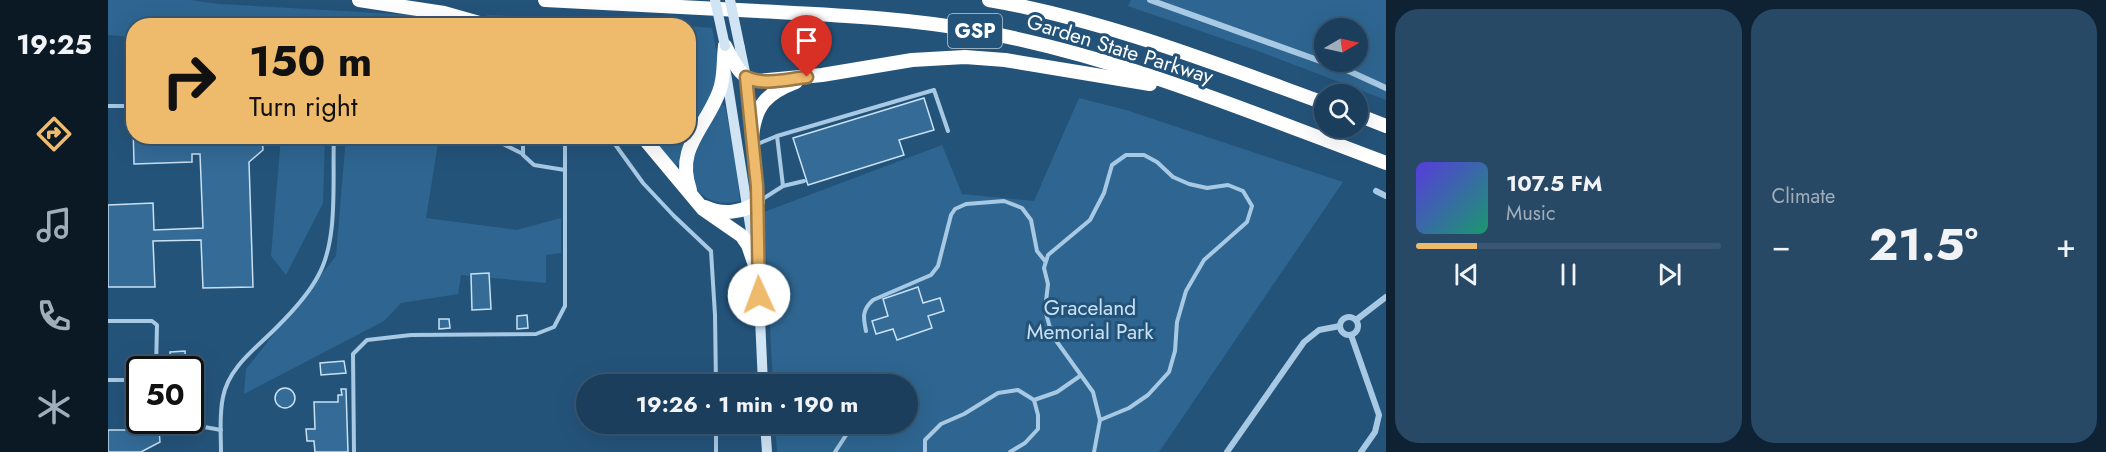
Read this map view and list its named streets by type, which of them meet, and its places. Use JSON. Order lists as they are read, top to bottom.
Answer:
{
  "streets": {
    "highway": ["GSP", "Garden State Parkway"]
  },
  "parks": ["Graceland Memorial Park"],
  "north": "right",
  "page": {
    "tabs": "19:25",
    "tile": "Climate",
    "turn": ["150 m", "Turn right"],
    "song": ["107.5 FM", "Music"],
    "heat": ["−", "21.5°", "+"],
    "limit": "50",
    "trip": "19:26 · 1 min · 190 m"
  }
}
